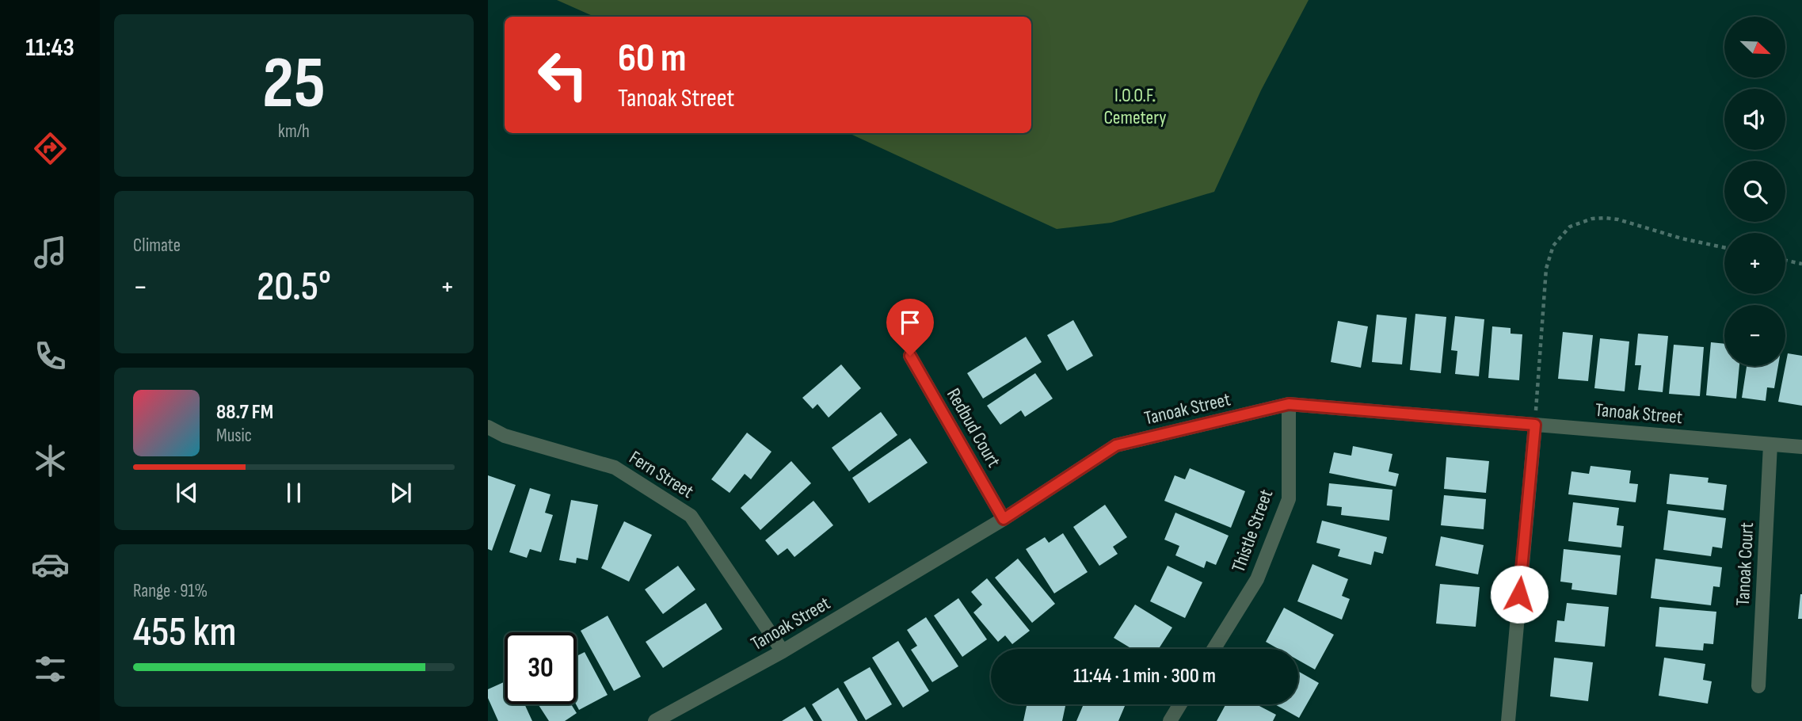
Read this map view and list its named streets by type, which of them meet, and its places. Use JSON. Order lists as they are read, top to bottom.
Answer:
{
  "streets": {
    "street": [
      "Tanoak Street",
      "Redbud Court",
      "Fern Street",
      "Thistle Street",
      "Tanoak Court"
    ]
  },
  "crossings": [
    ["Tanoak Street", "Redbud Court"],
    ["Tanoak Street", "Fern Street"],
    ["Tanoak Street", "Thistle Street"],
    ["Tanoak Street", "Tanoak Court"]
  ],
  "parks": ["I.O.O.F. Cemetery"],
  "north": "bottom right",
  "page": {
    "tabs": "11:43",
    "tile": [
      ["25", "km/h"],
      "Climate",
      ["Range · 91%", "455 km"]
    ],
    "map_buttons": ["+", "−"],
    "turn": ["60 m", "Tanoak Street"],
    "heat": ["−", "20.5°", "+"],
    "song": ["88.7 FM", "Music"],
    "limit": "30",
    "trip": "11:44 · 1 min · 300 m"
  }
}
